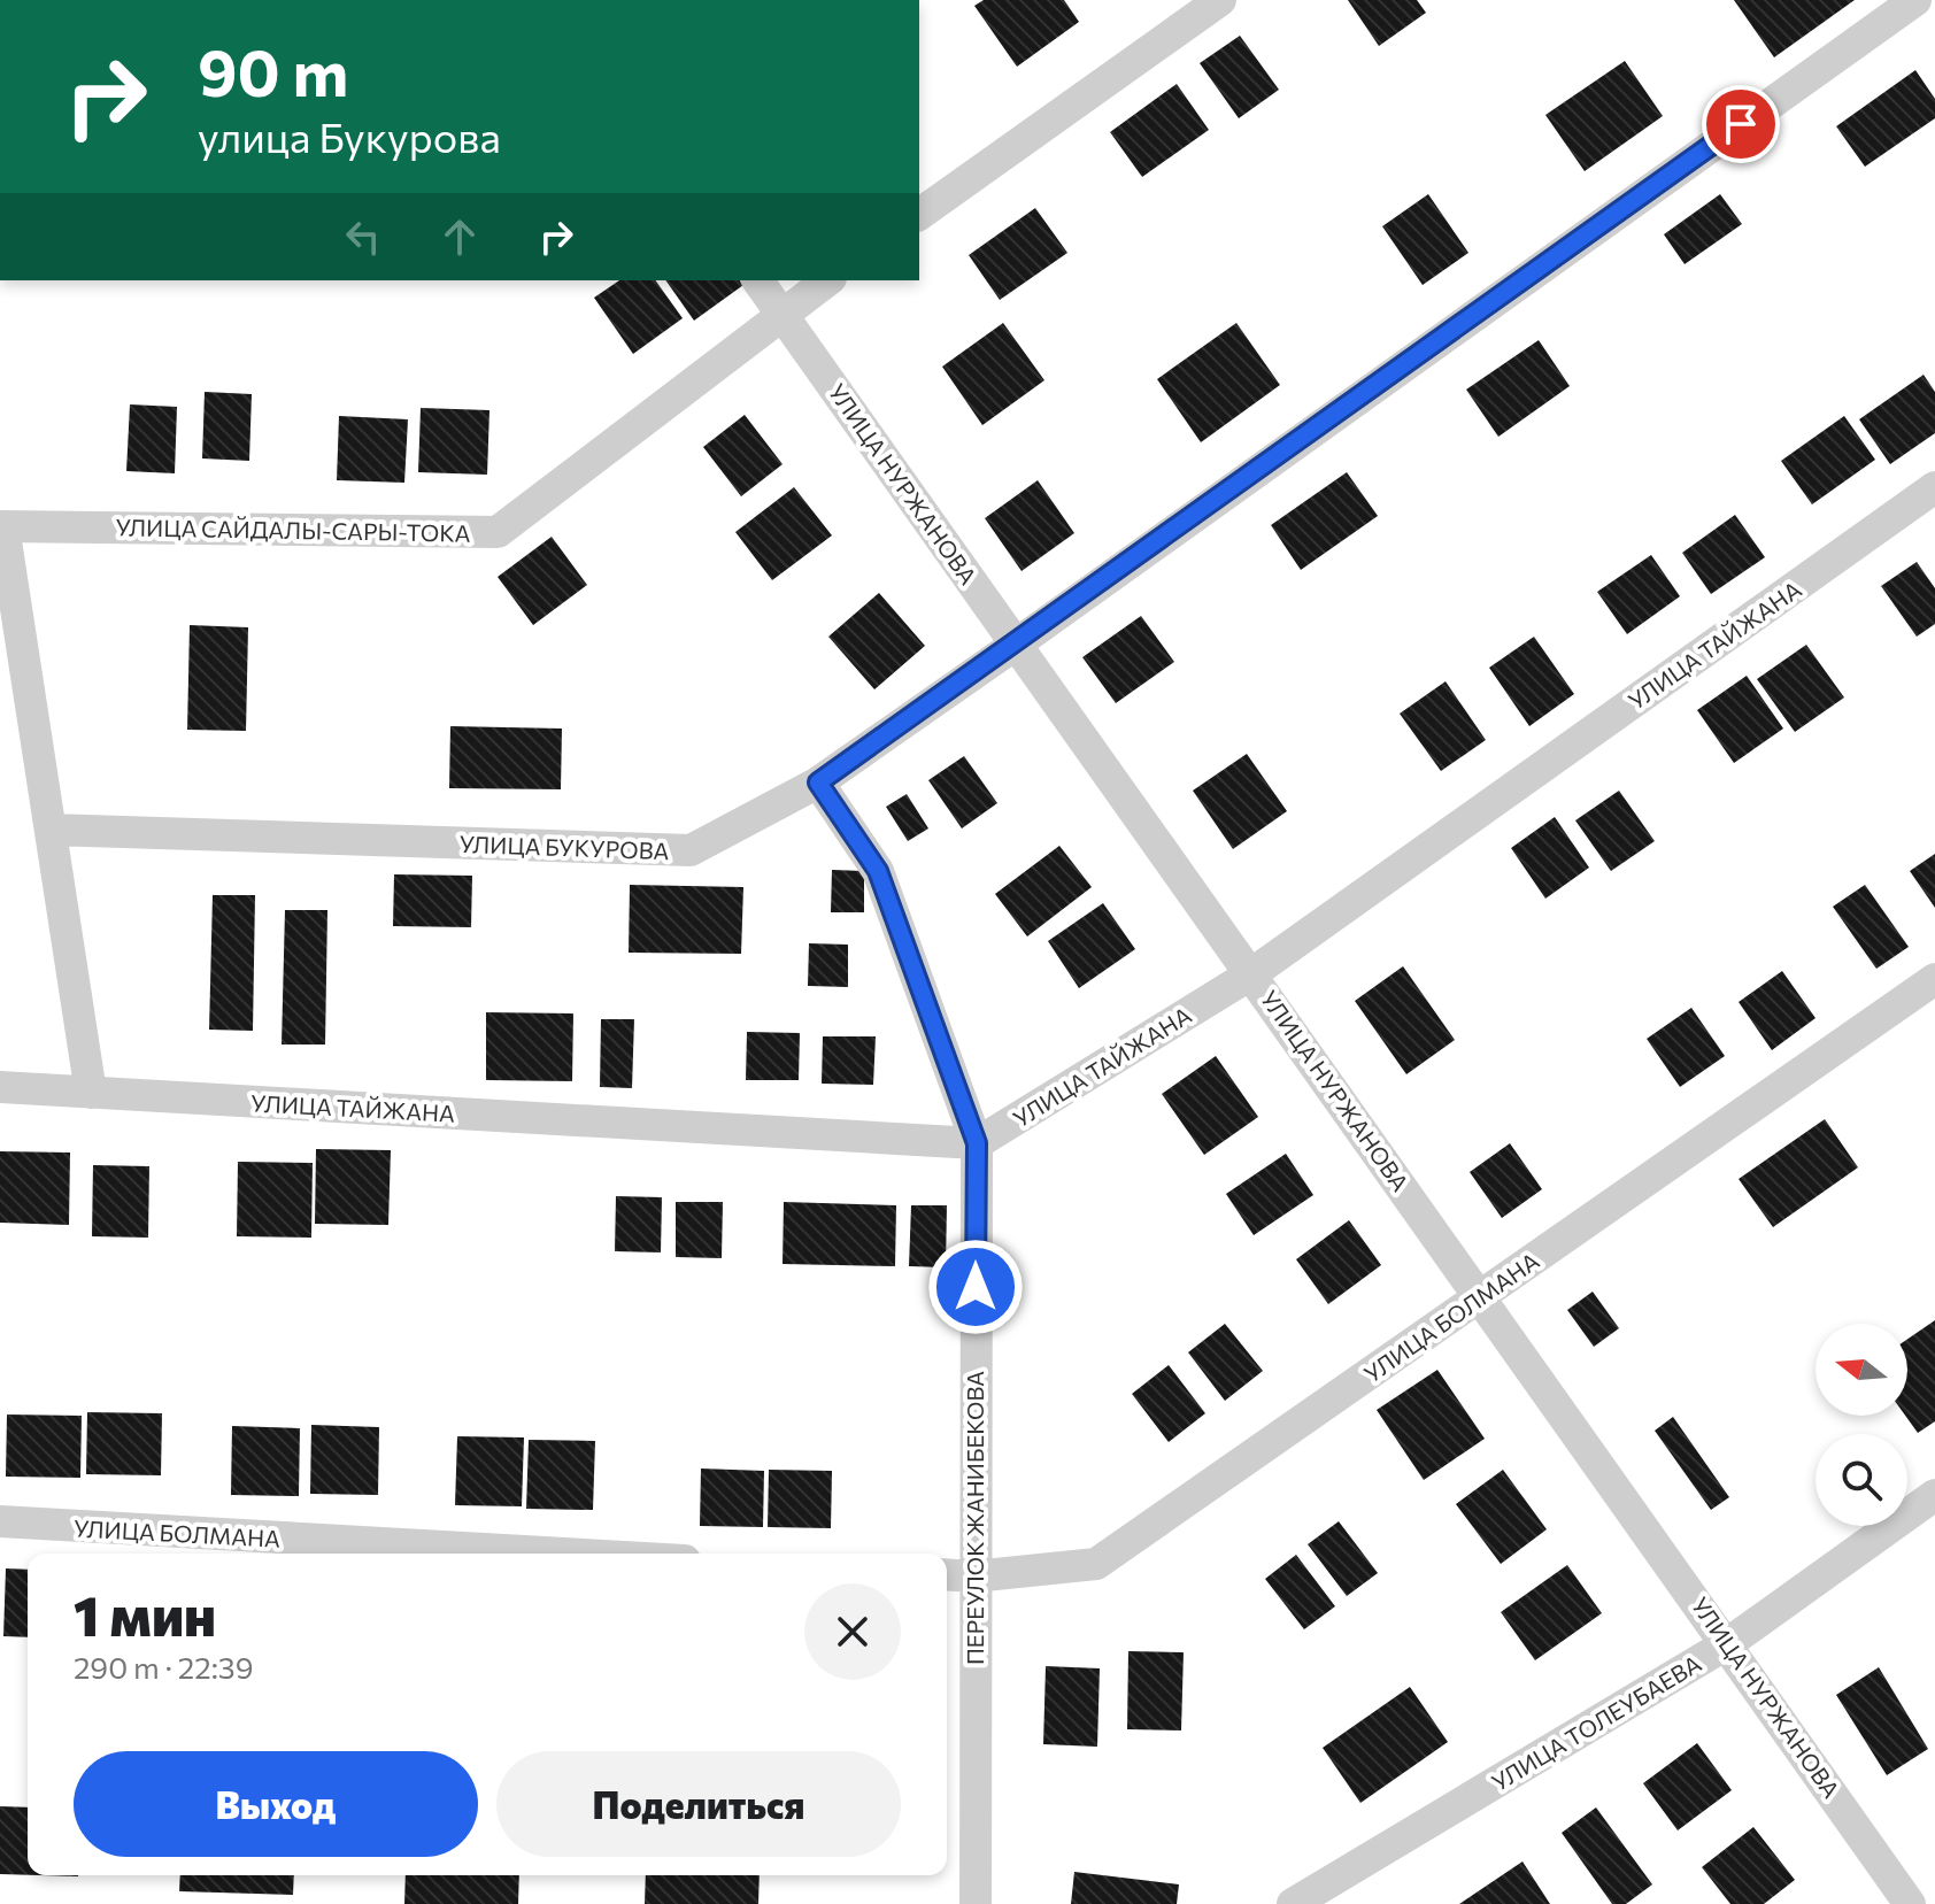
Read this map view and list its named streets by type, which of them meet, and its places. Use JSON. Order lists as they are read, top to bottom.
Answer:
{
  "streets": {
    "street": [
      "УЛИЦА НУРЖАНОВА",
      "УЛИЦА САЙДАЛЫ-САРЫ-ТОКА",
      "УЛИЦА ТАЙЖАНА",
      "УЛИЦА БУКУРОВА",
      "УЛИЦА БОЛМАНА",
      "ПЕРЕУЛОК ЖАНИБЕКОВА",
      "УЛИЦА ТОЛЕУБАЕВА"
    ]
  },
  "crossings": [
    ["УЛИЦА НУРЖАНОВА", "УЛИЦА САЙДАЛЫ-САРЫ-ТОКА"],
    ["УЛИЦА НУРЖАНОВА", "УЛИЦА ТАЙЖАНА"],
    ["УЛИЦА НУРЖАНОВА", "УЛИЦА БУКУРОВА"],
    ["УЛИЦА НУРЖАНОВА", "УЛИЦА БОЛМАНА"],
    ["УЛИЦА НУРЖАНОВА", "УЛИЦА ТОЛЕУБАЕВА"],
    ["УЛИЦА ТАЙЖАНА", "ПЕРЕУЛОК ЖАНИБЕКОВА"],
    ["УЛИЦА БУКУРОВА", "ПЕРЕУЛОК ЖАНИБЕКОВА"],
    ["УЛИЦА БОЛМАНА", "ПЕРЕУЛОК ЖАНИБЕКОВА"]
  ],
  "north": "left",
  "page": {
    "turn": ["90 m", "улица Букурова"],
    "heading": ["1 мин", "290 m · 22:39"],
    "buttons": ["Выход", "Поделиться"]
  }
}
